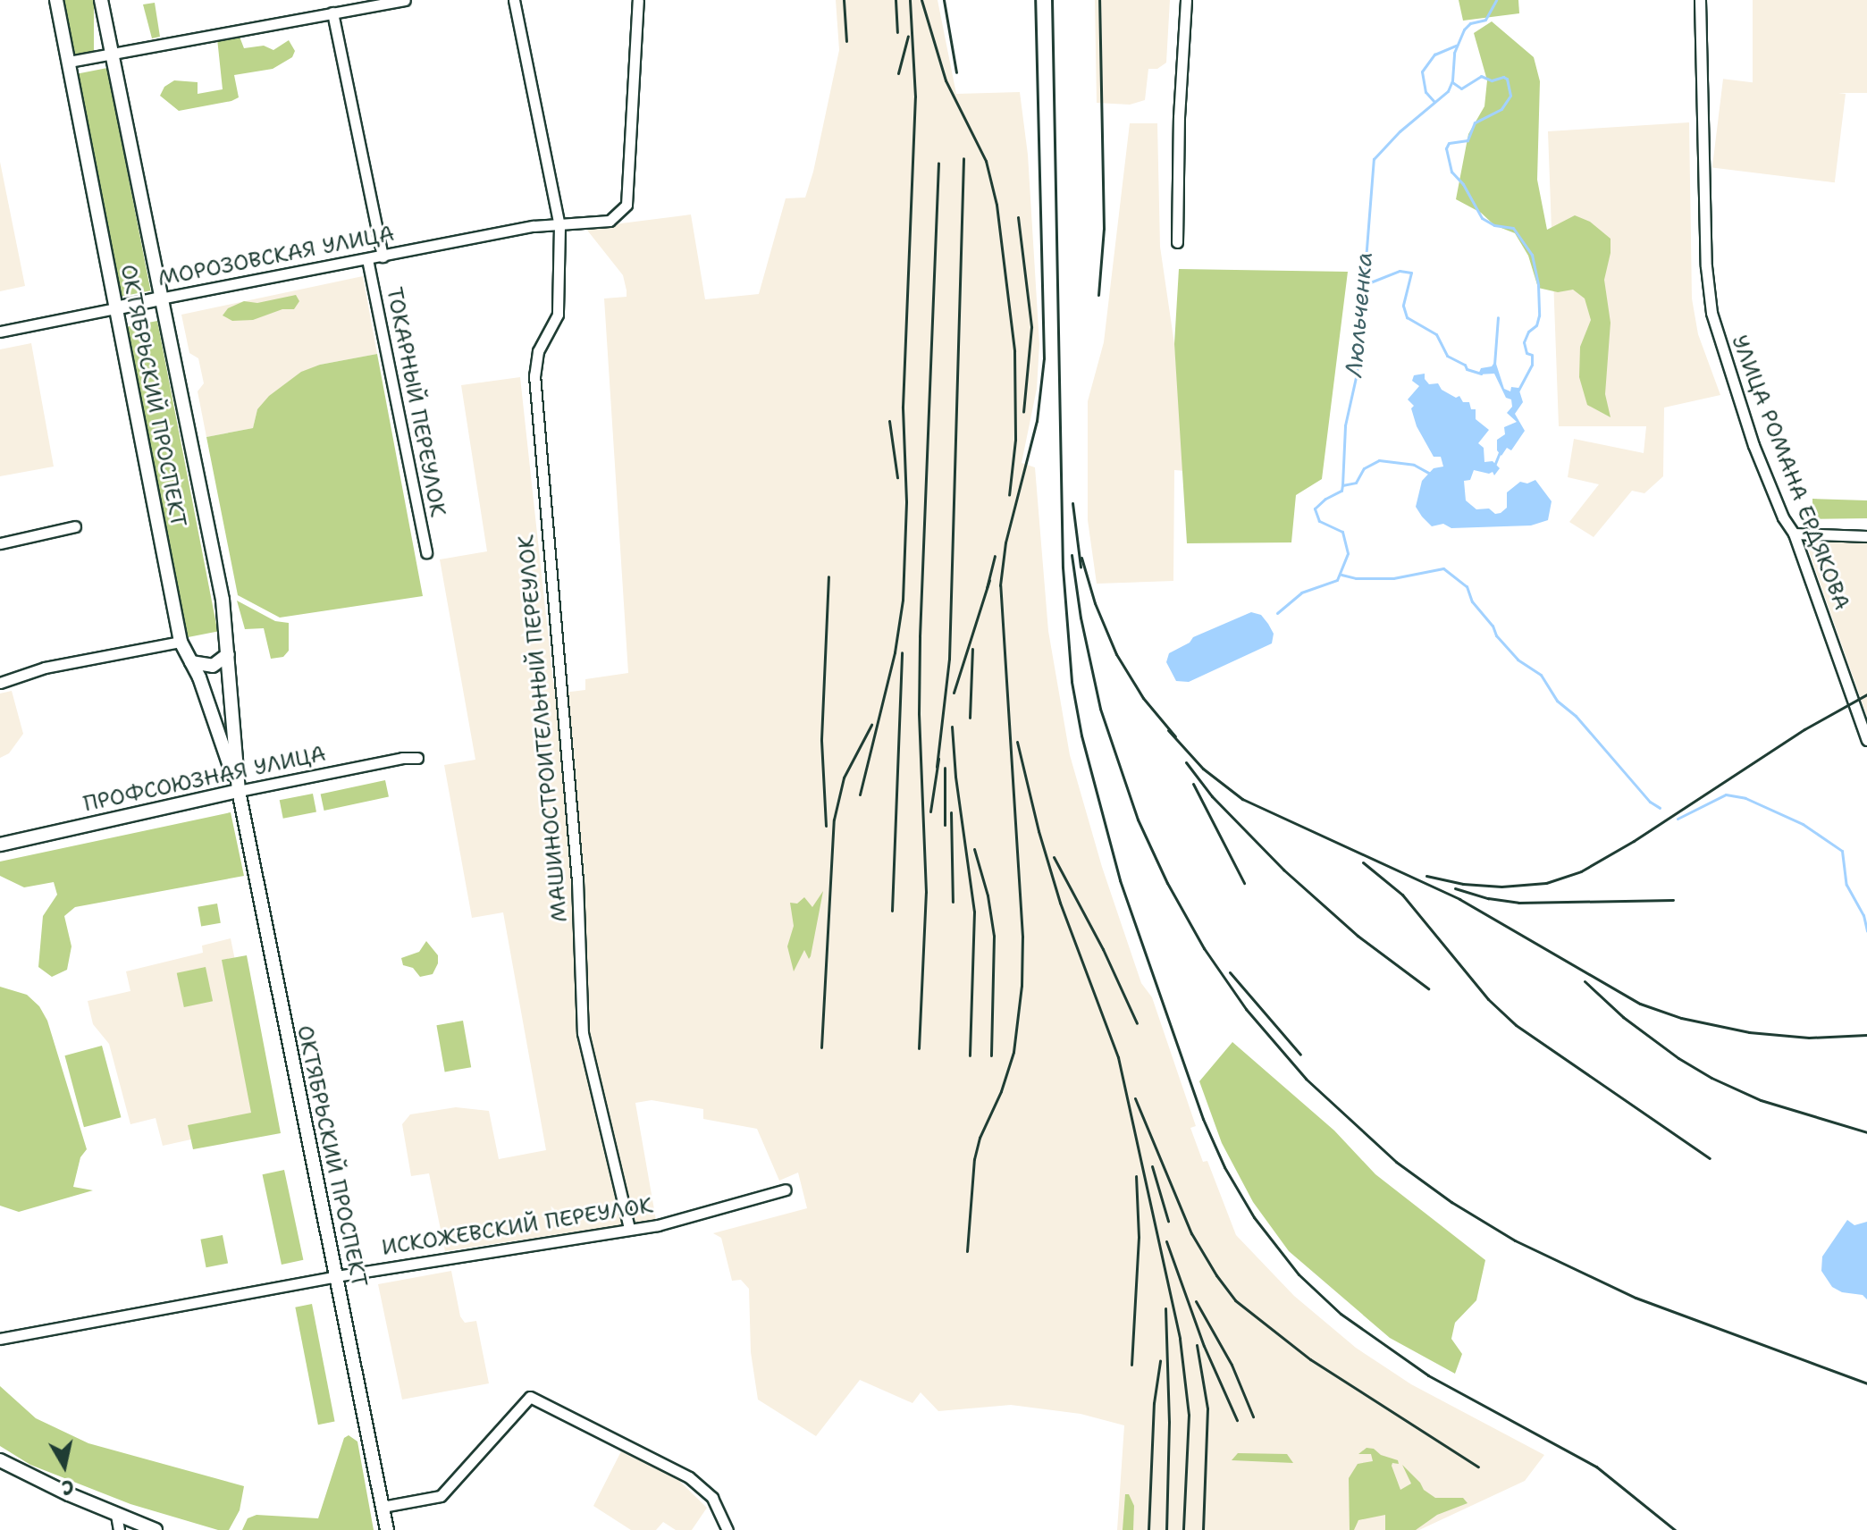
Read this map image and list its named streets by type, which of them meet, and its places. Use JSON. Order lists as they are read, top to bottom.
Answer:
{
  "streets": {
    "main road": ["МОРОЗОВСКАЯ УЛИЦА", "ОКТЯБРЬСКИЙ ПРОСПЕКТ", "ПРОФСОЮЗНАЯ УЛИЦА"],
    "street": [
      "ТОКАРНЫЙ ПЕРЕУЛОК",
      "УЛИЦА РОМАНА ЕРДЯКОВА",
      "МАШИНОСТРОИТЕЛЬНЫЙ ПЕРЕУЛОК",
      "ИСКОЖЕВСКИЙ ПЕРЕУЛОК"
    ]
  },
  "crossings": [
    ["МОРОЗОВСКАЯ УЛИЦА", "ОКТЯБРЬСКИЙ ПРОСПЕКТ"],
    ["МОРОЗОВСКАЯ УЛИЦА", "ТОКАРНЫЙ ПЕРЕУЛОК"],
    ["МОРОЗОВСКАЯ УЛИЦА", "МАШИНОСТРОИТЕЛЬНЫЙ ПЕРЕУЛОК"],
    ["ОКТЯБРЬСКИЙ ПРОСПЕКТ", "ПРОФСОЮЗНАЯ УЛИЦА"],
    ["ОКТЯБРЬСКИЙ ПРОСПЕКТ", "ИСКОЖЕВСКИЙ ПЕРЕУЛОК"],
    ["МАШИНОСТРОИТЕЛЬНЫЙ ПЕРЕУЛОК", "ИСКОЖЕВСКИЙ ПЕРЕУЛОК"]
  ],
  "water": ["Люльченка"],
  "north": "bottom"
}
